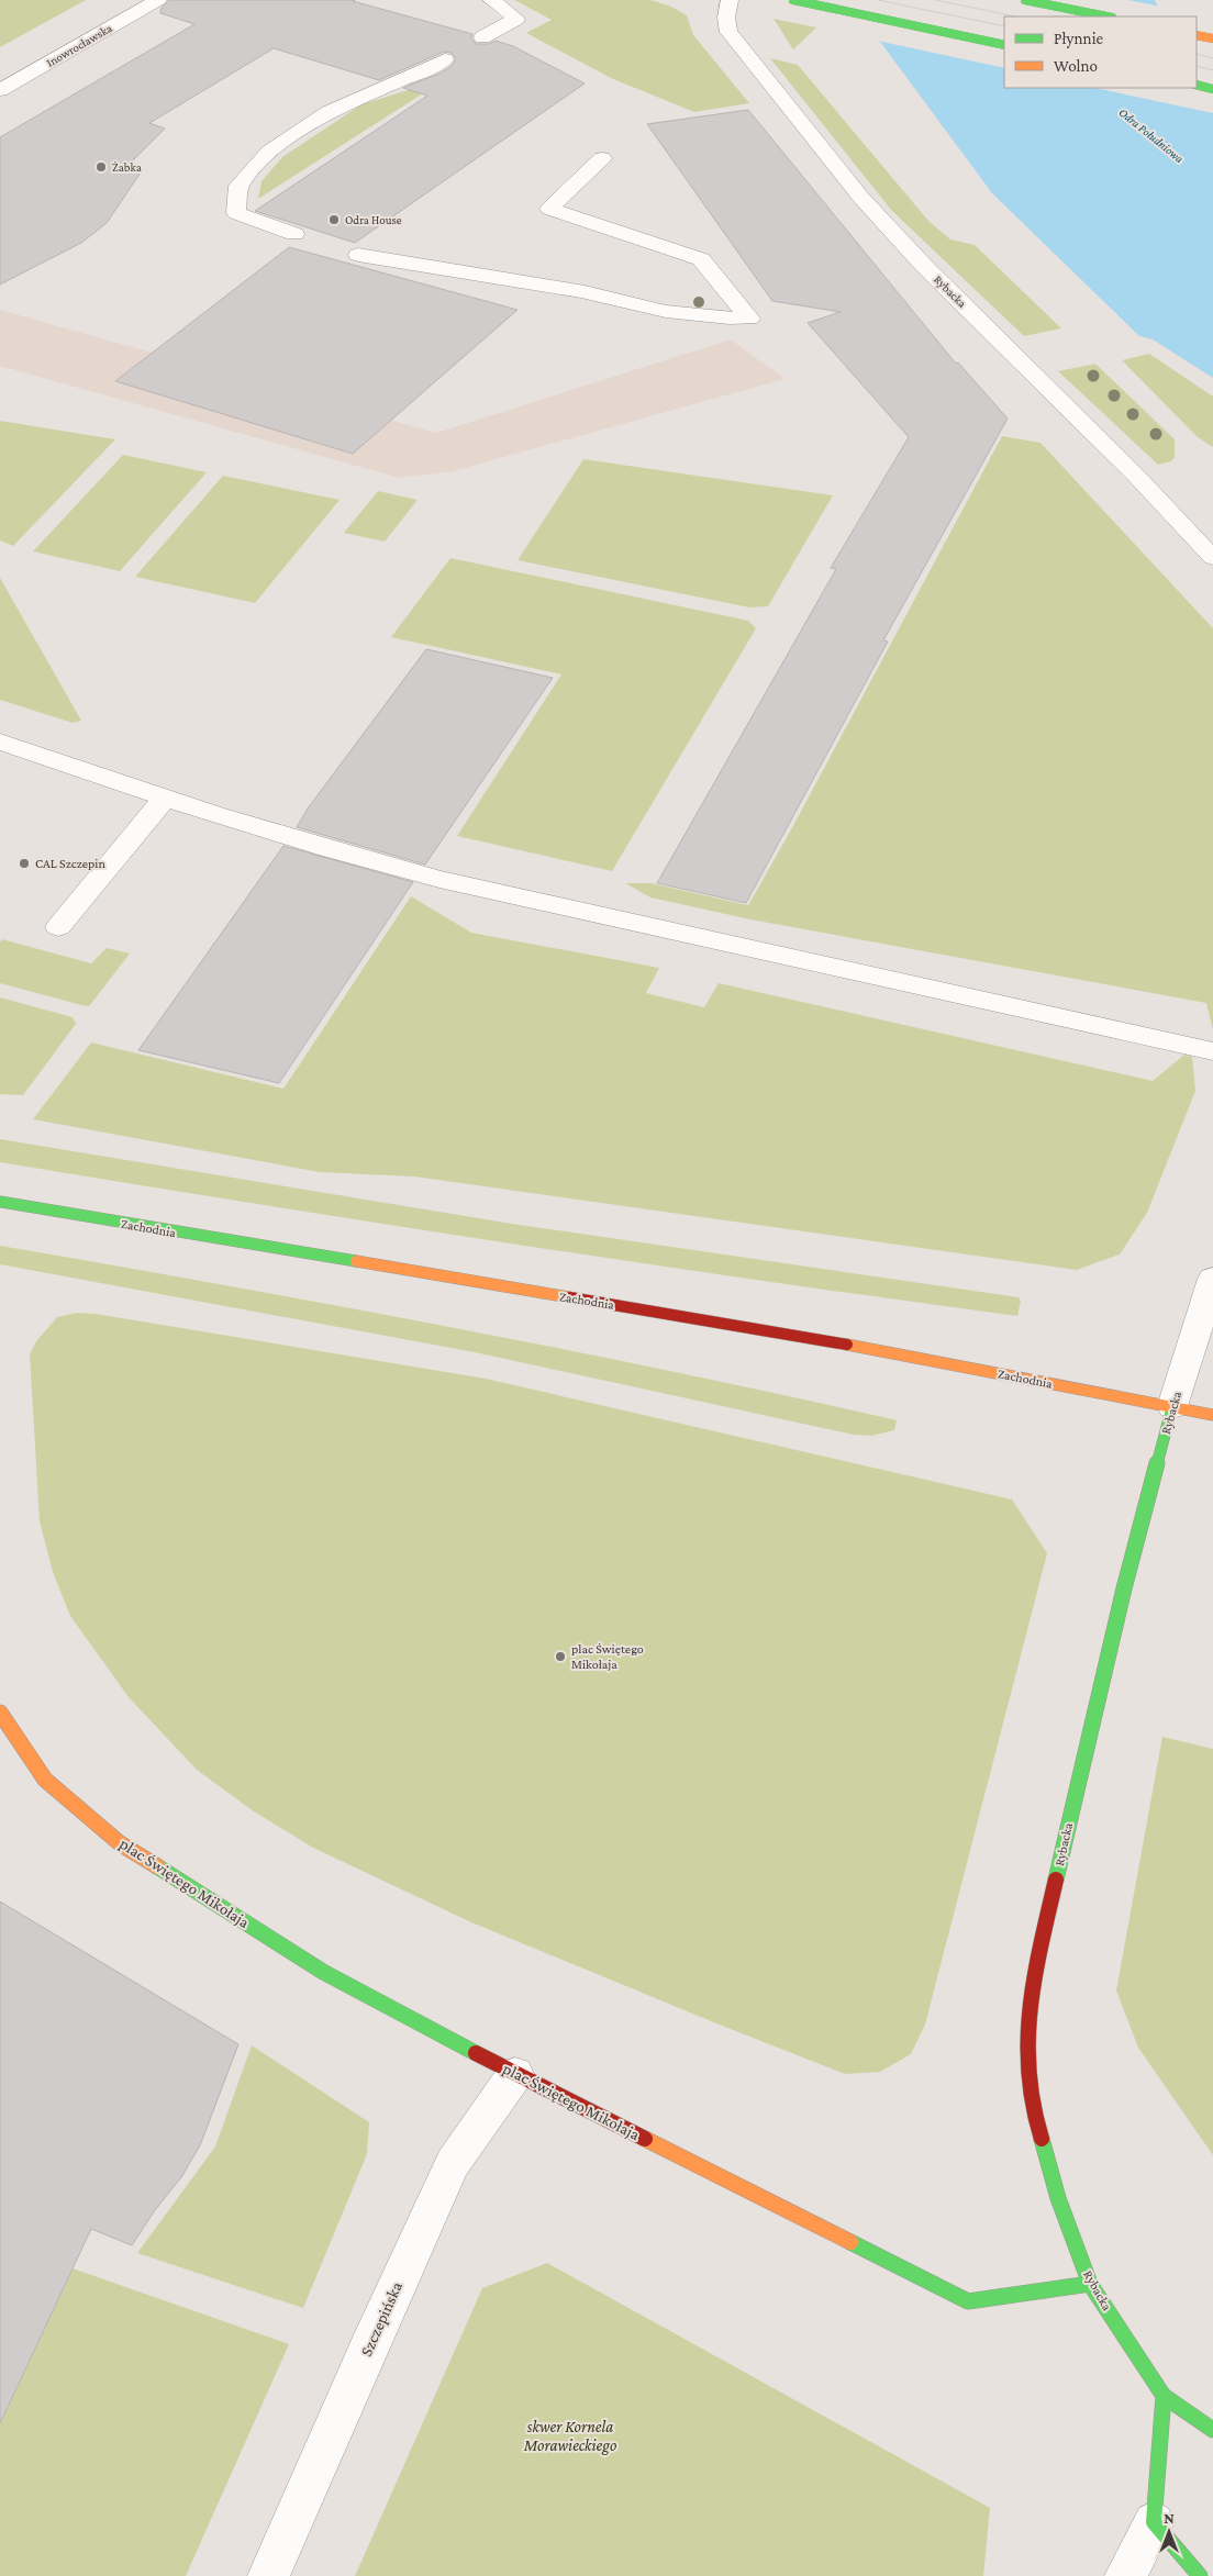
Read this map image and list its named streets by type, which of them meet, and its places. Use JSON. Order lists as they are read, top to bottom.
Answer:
{
  "streets": {
    "street": [
      "Inowrocławska",
      "Rybacka",
      "Zachodnia",
      "plac Świętego Mikołaja",
      "Szczepińska"
    ]
  },
  "crossings": [
    ["Rybacka", "Zachodnia"],
    ["Rybacka", "plac Świętego Mikołaja"],
    ["plac Świętego Mikołaja", "Szczepińska"]
  ],
  "water": ["Odra Południowa"],
  "parks": ["skwer Kornela Morawieckiego"],
  "places": [
    "Żabka",
    "Odra House",
    "CAL Szczepin",
    "plac Świętego Mikołaja"
  ],
  "legend": ["Płynnie", "Wolno"],
  "north": "top"
}
